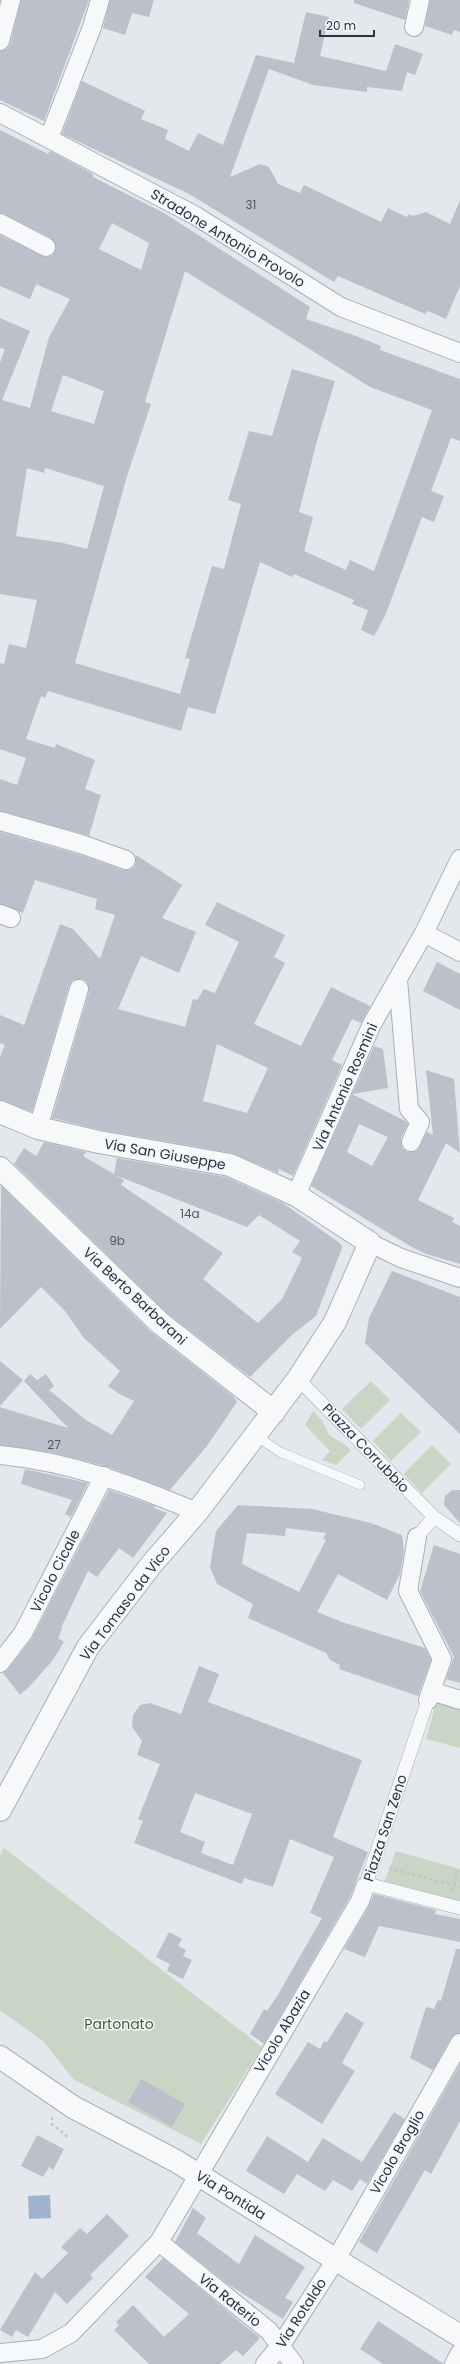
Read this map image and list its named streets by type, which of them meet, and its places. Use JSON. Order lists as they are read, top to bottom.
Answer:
{
  "streets": {
    "street": [
      "Stradone Antonio Provolo",
      "Via Antonio Rosmini",
      "Via San Giuseppe",
      "Via Berto Barbarani",
      "Piazza Corrubbio",
      "Vicolo Cicale",
      "Via Tomaso da Vico",
      "Piazza San Zeno",
      "Vicolo Abazia",
      "Vicolo Broglio",
      "Via Pontida",
      "Via Raterio",
      "Via Rotaldo"
    ]
  },
  "crossings": [
    ["Via Antonio Rosmini", "Via San Giuseppe"],
    ["Via Berto Barbarani", "Via Tomaso da Vico"],
    ["Piazza San Zeno", "Vicolo Abazia"],
    ["Vicolo Abazia", "Via Pontida"],
    ["Vicolo Abazia", "Via Raterio"],
    ["Vicolo Broglio", "Via Pontida"],
    ["Vicolo Broglio", "Via Rotaldo"],
    ["Via Pontida", "Via Rotaldo"],
    ["Via Raterio", "Via Rotaldo"]
  ],
  "parks": ["Partonato"],
  "house_numbers": [
    "31",
    "14a",
    "9b",
    "27"
  ],
  "scale_bar": "20 m"
}
